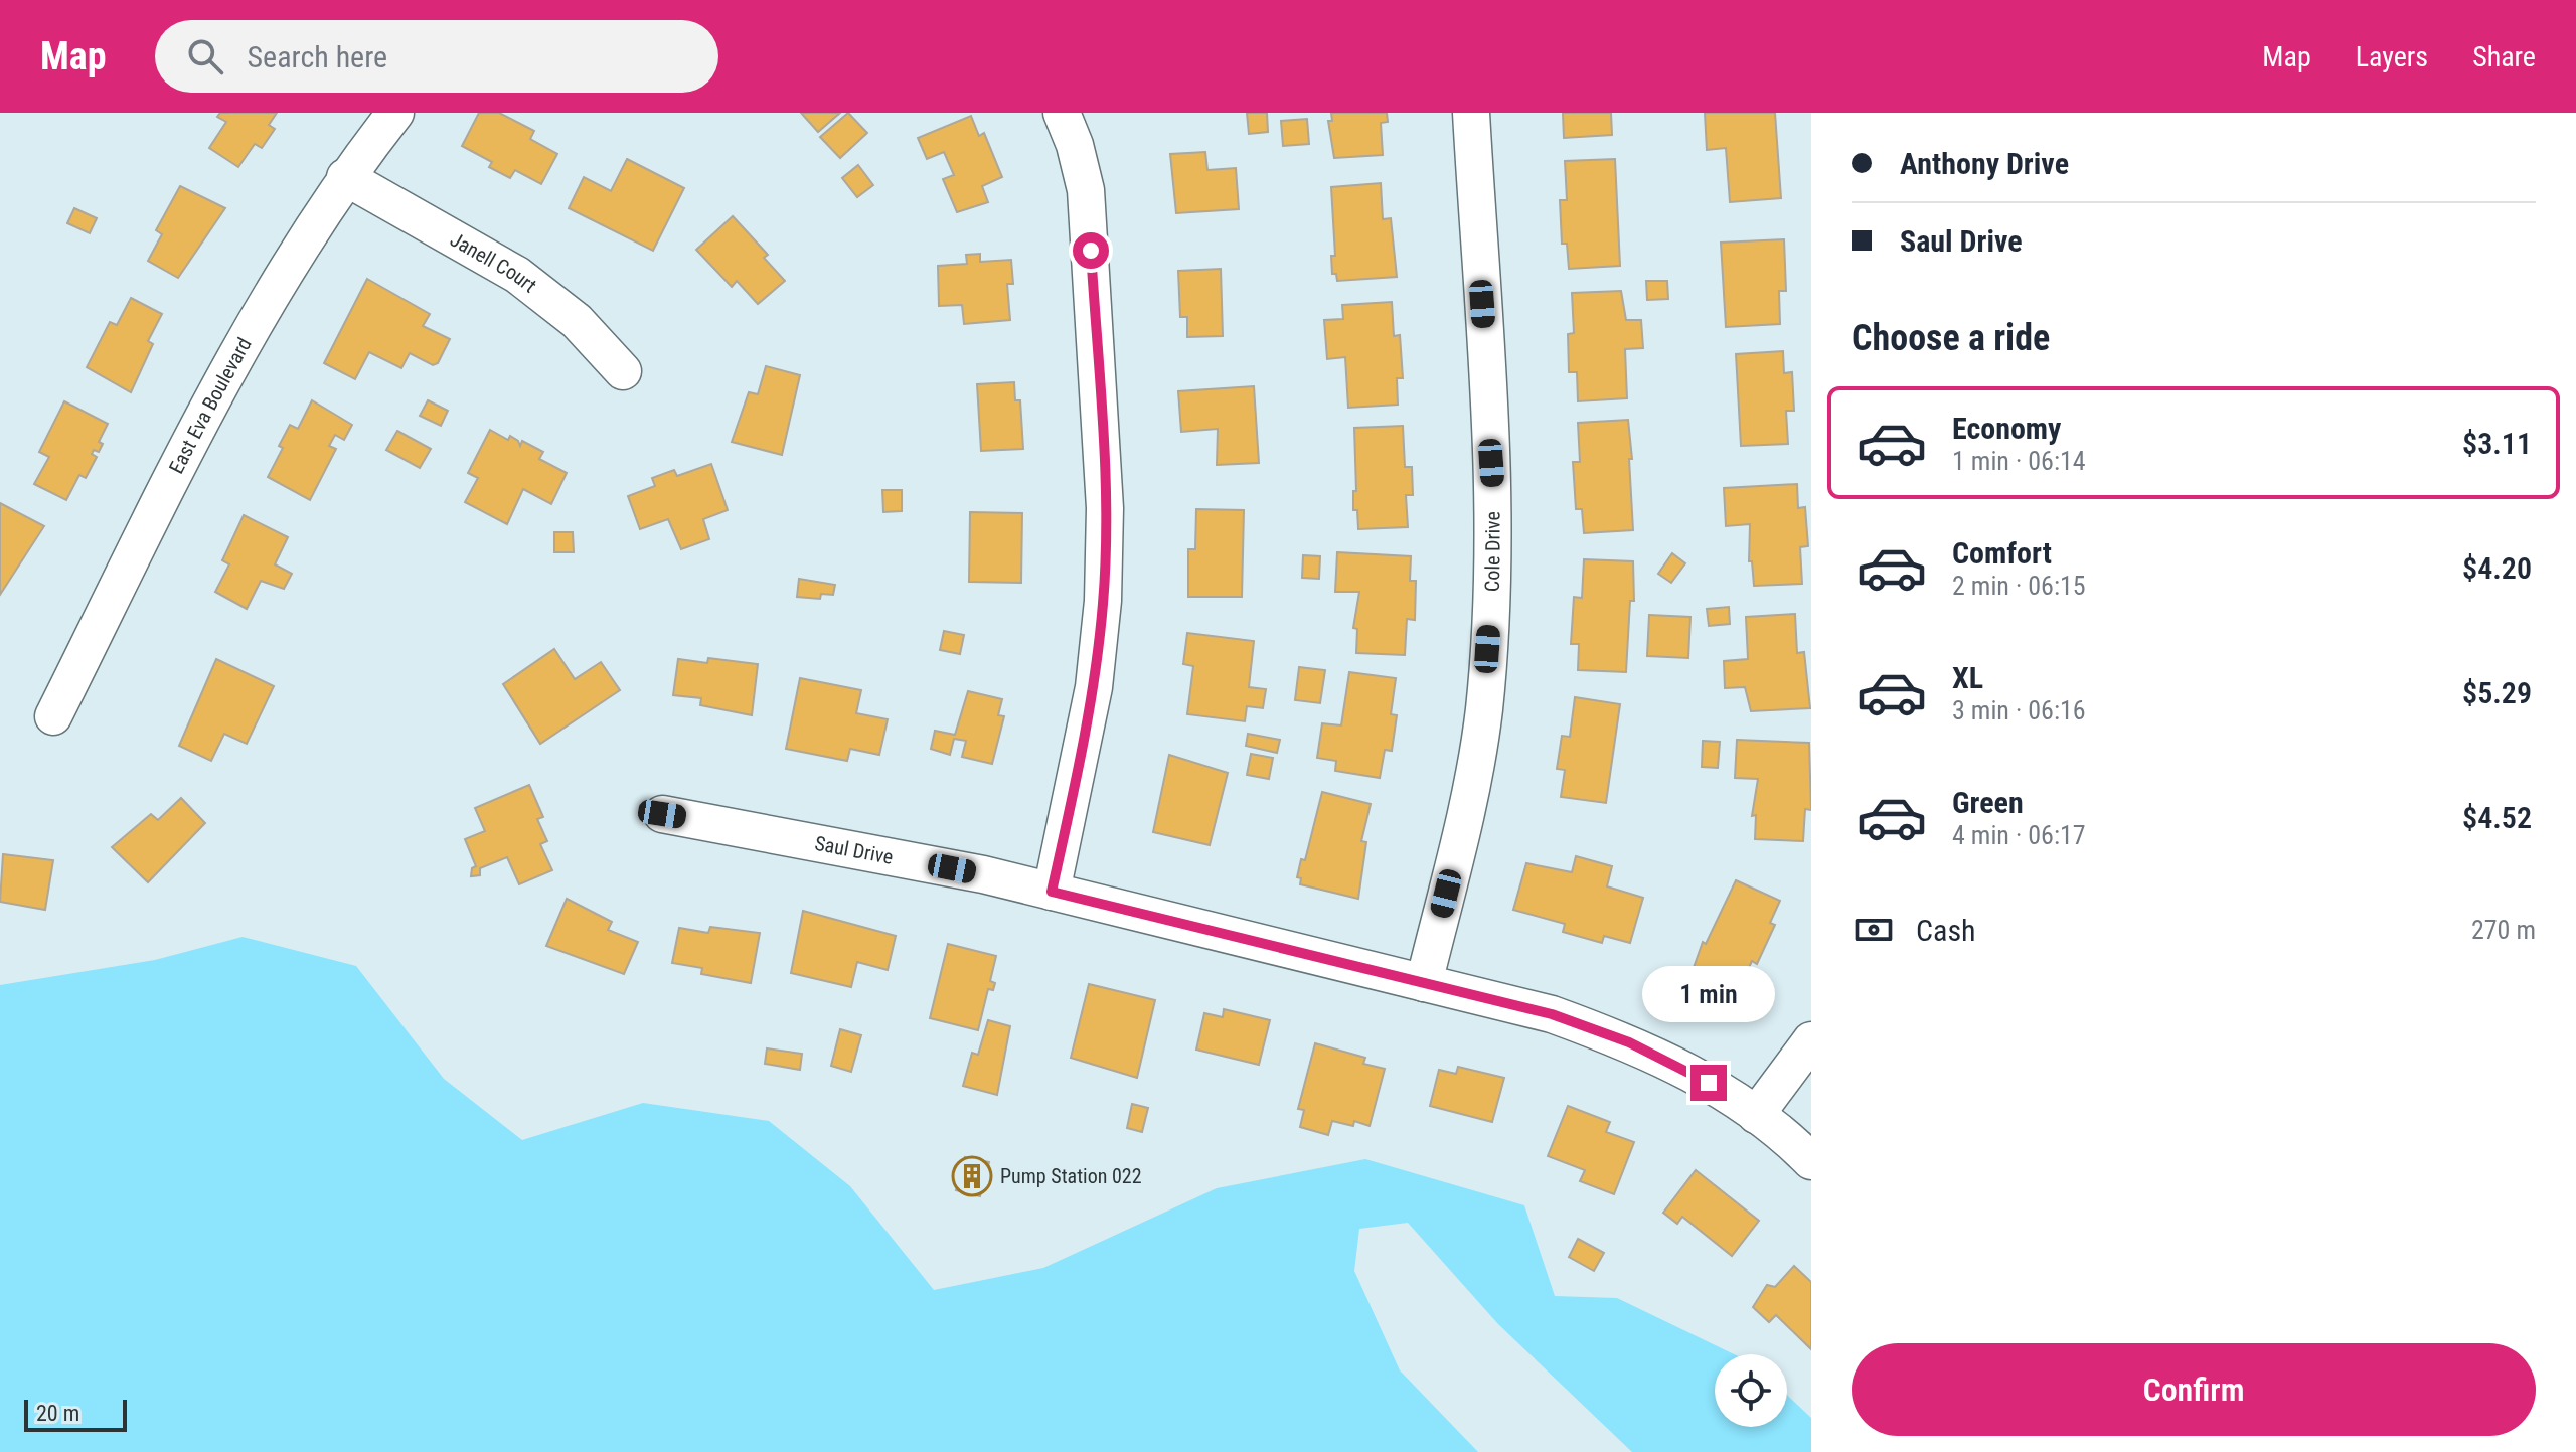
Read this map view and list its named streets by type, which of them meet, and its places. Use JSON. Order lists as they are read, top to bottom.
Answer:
{
  "streets": {
    "street": [
      "Janell Court",
      "East Eva Boulevard",
      "Cole Drive",
      "Saul Drive"
    ]
  },
  "crossings": [
    ["Janell Court", "East Eva Boulevard"],
    ["Cole Drive", "Saul Drive"]
  ],
  "places": {
    "building": ["Pump Station 022"]
  },
  "scale_bar": "20 m",
  "page": {
    "header": "Map",
    "search": "Search here",
    "nav": ["Map", "Layers", "Share"],
    "banner": ["Anthony Drive", "Saul Drive"],
    "heading": "Choose a ride",
    "list": [
      {
        "name": "Economy",
        "note": "1 min · 06:14",
        "value": "$3.11"
      },
      {
        "name": "Comfort",
        "note": "2 min · 06:15",
        "value": "$4.20"
      },
      {
        "name": "XL",
        "note": "3 min · 06:16",
        "value": "$5.29"
      },
      {
        "name": "Green",
        "note": "4 min · 06:17",
        "value": "$4.52"
      }
    ],
    "pay": ["Cash", "270 m"],
    "bubble": "1 min",
    "buttons": "Confirm",
    "scale": "20 m"
  }
}
